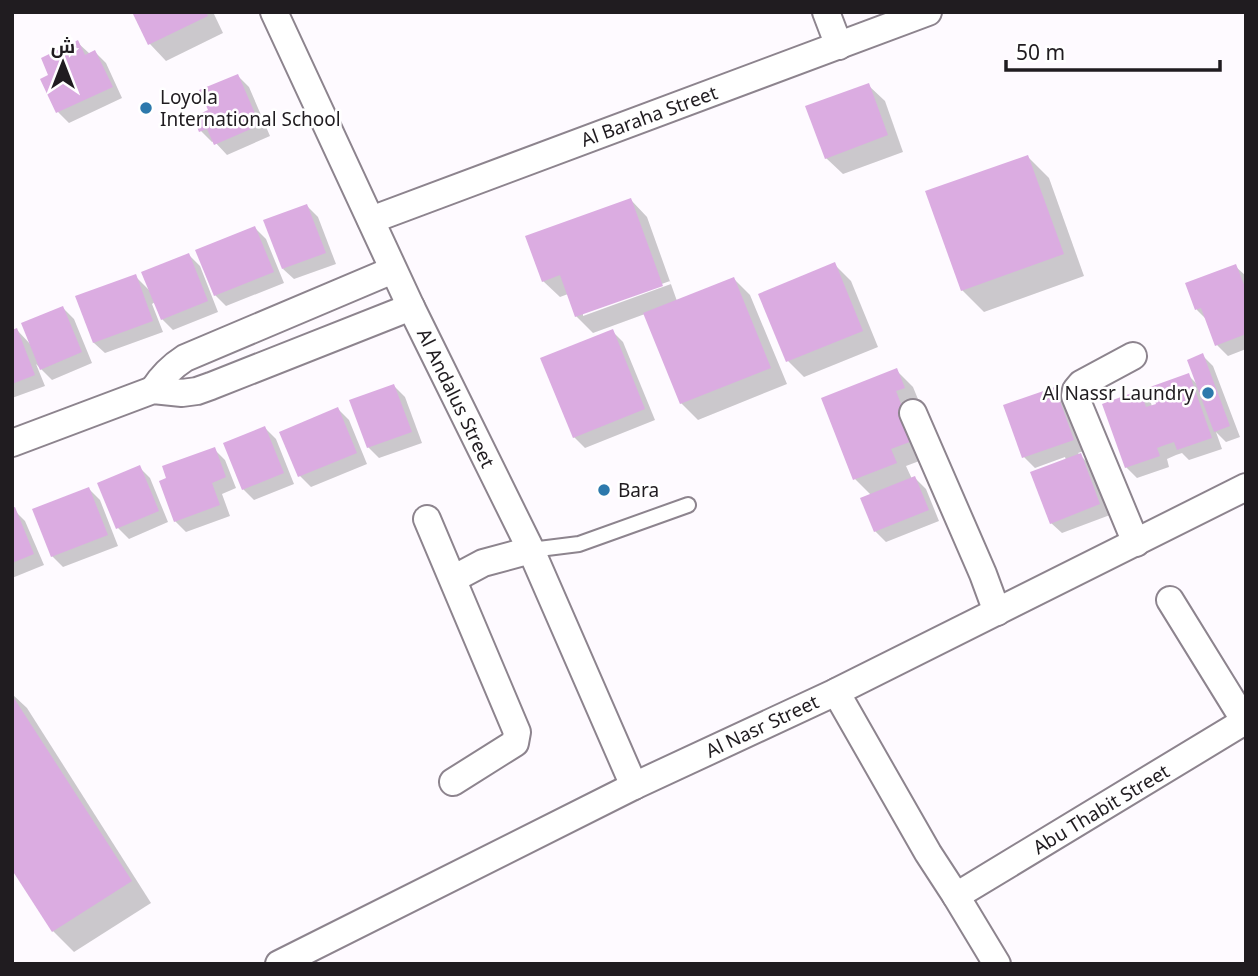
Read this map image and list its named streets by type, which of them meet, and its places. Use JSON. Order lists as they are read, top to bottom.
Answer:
{
  "streets": {
    "street": [
      "Al Baraha Street",
      "Al Andalus Street",
      "Al Nasr Street",
      "Abu Thabit Street"
    ]
  },
  "crossings": [
    ["Al Baraha Street", "Al Andalus Street"],
    ["Al Andalus Street", "Al Nasr Street"]
  ],
  "places": ["Loyola International School", "Al Nassr Laundry", "Bara"],
  "scale_bar": "50 m",
  "north": "top"
}
